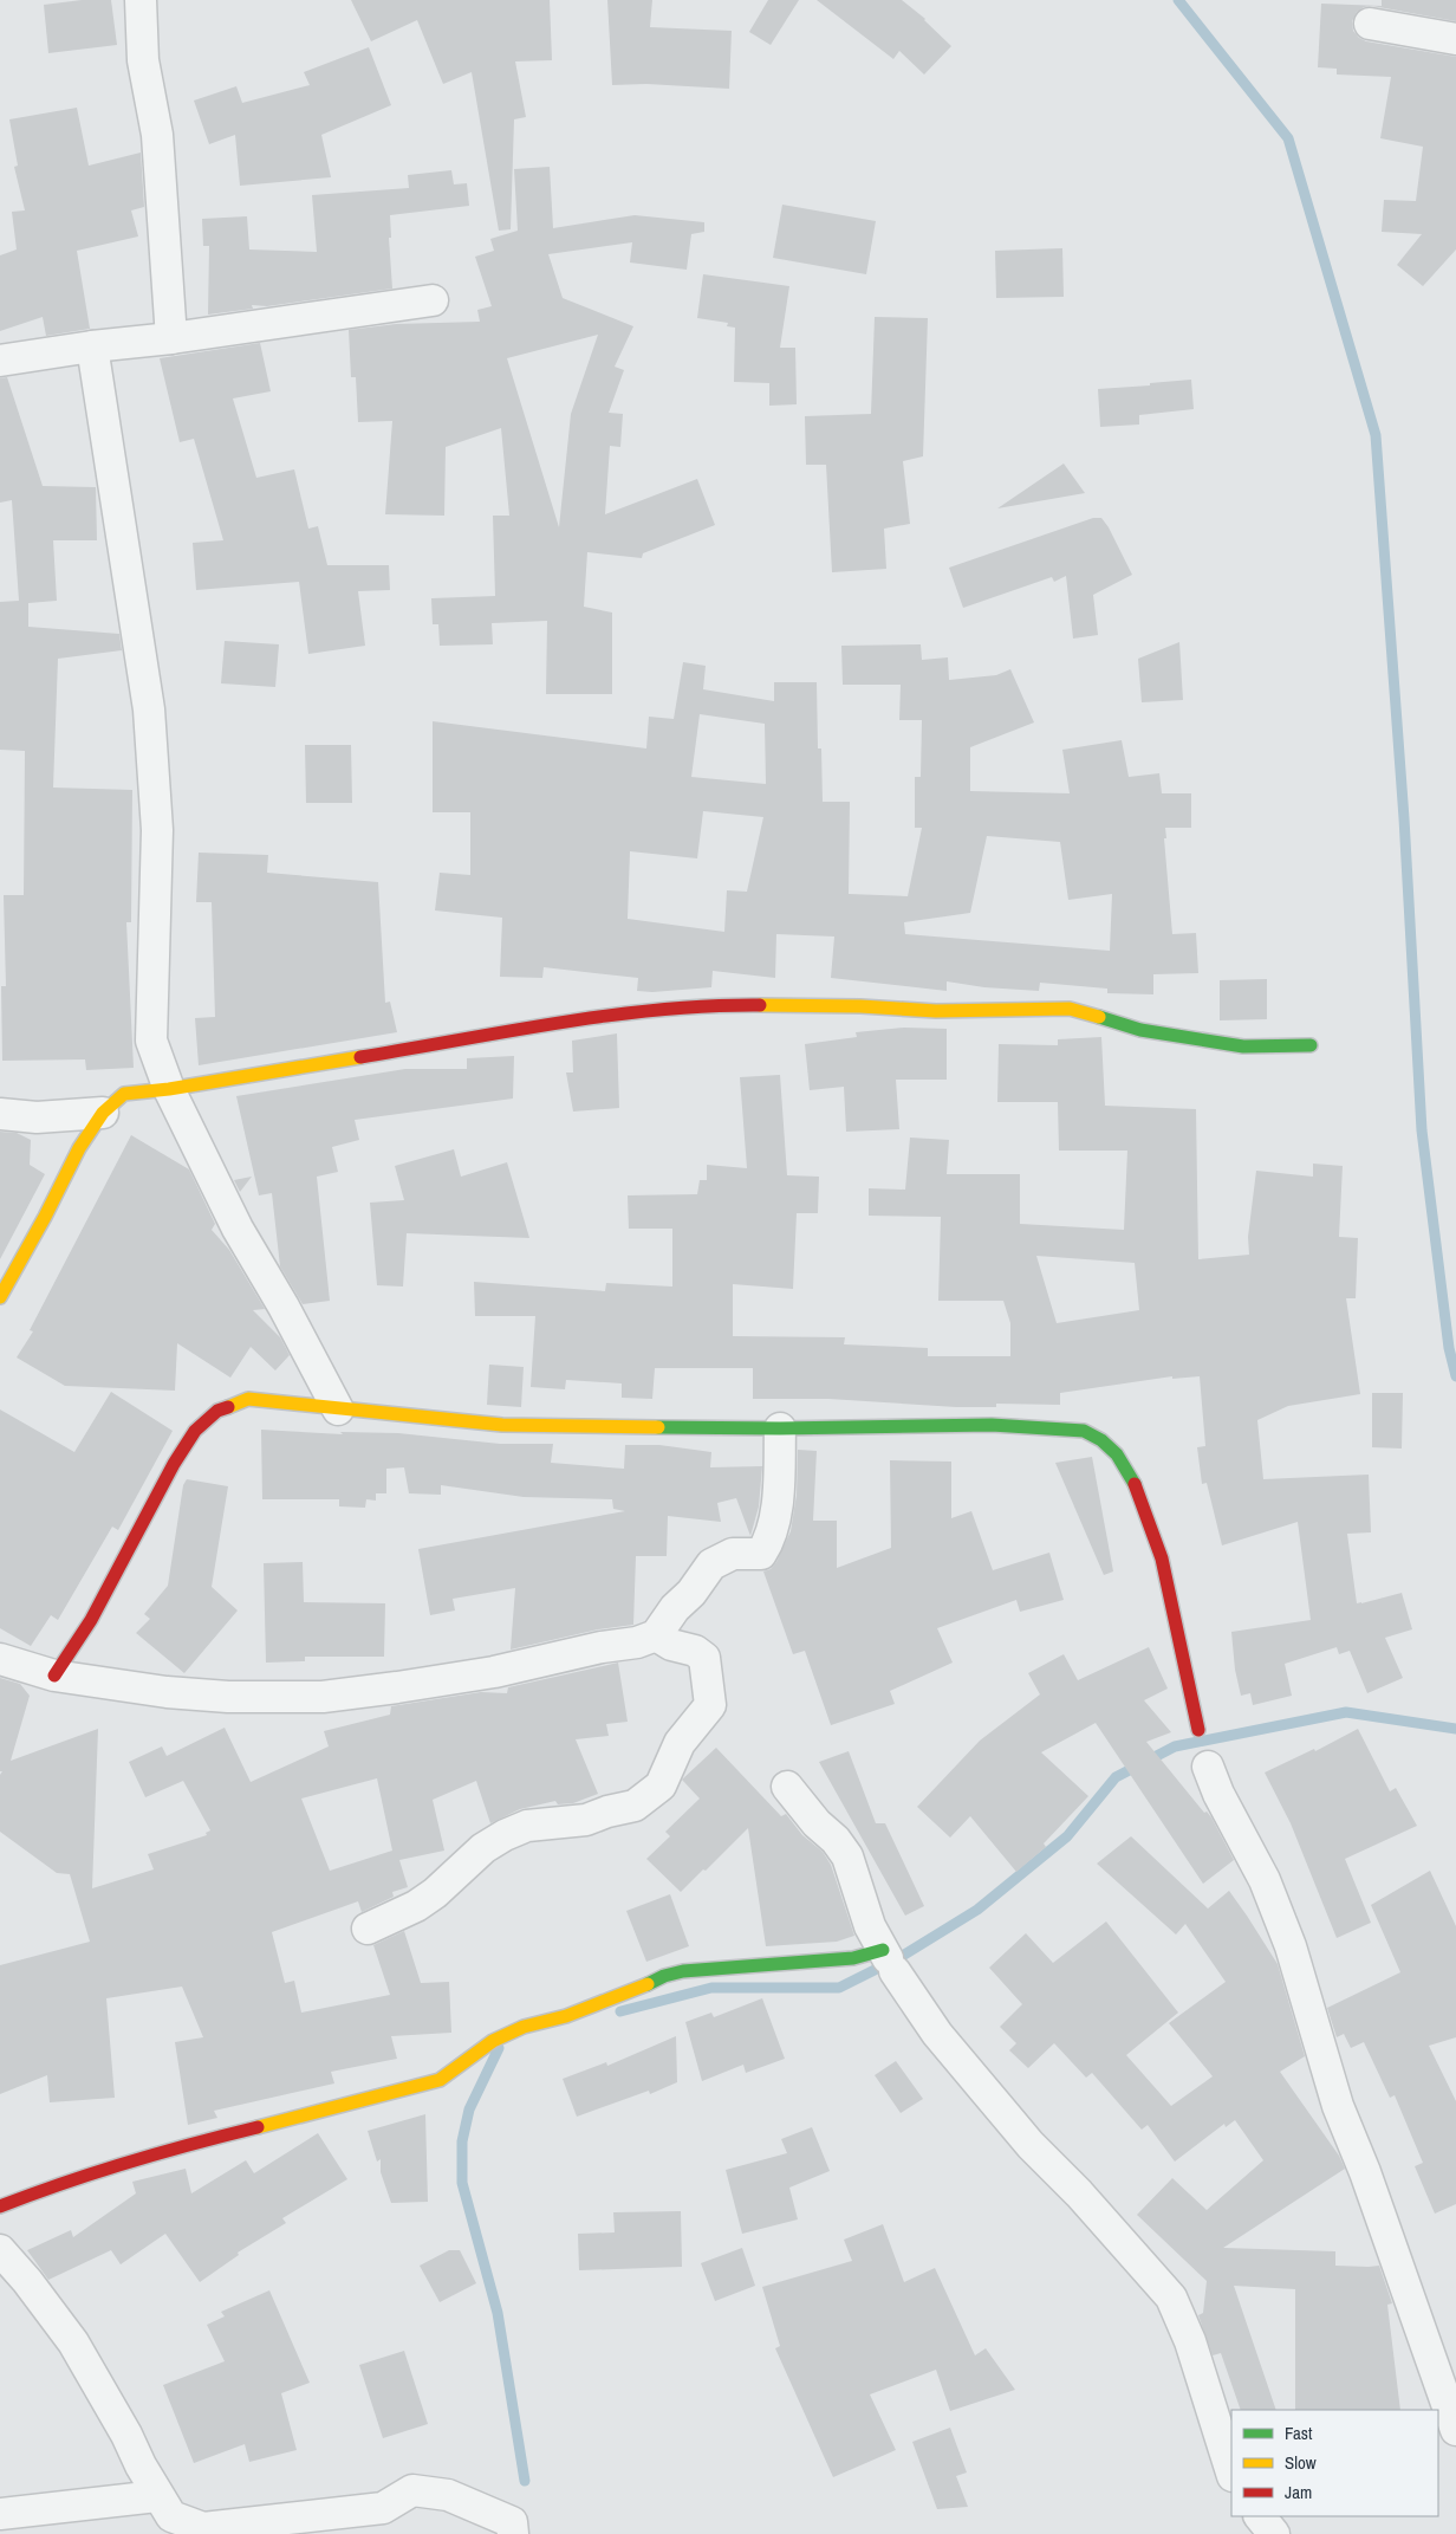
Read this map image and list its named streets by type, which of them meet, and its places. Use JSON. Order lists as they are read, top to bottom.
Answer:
{
  "legend": ["Fast", "Slow", "Jam"]
}
